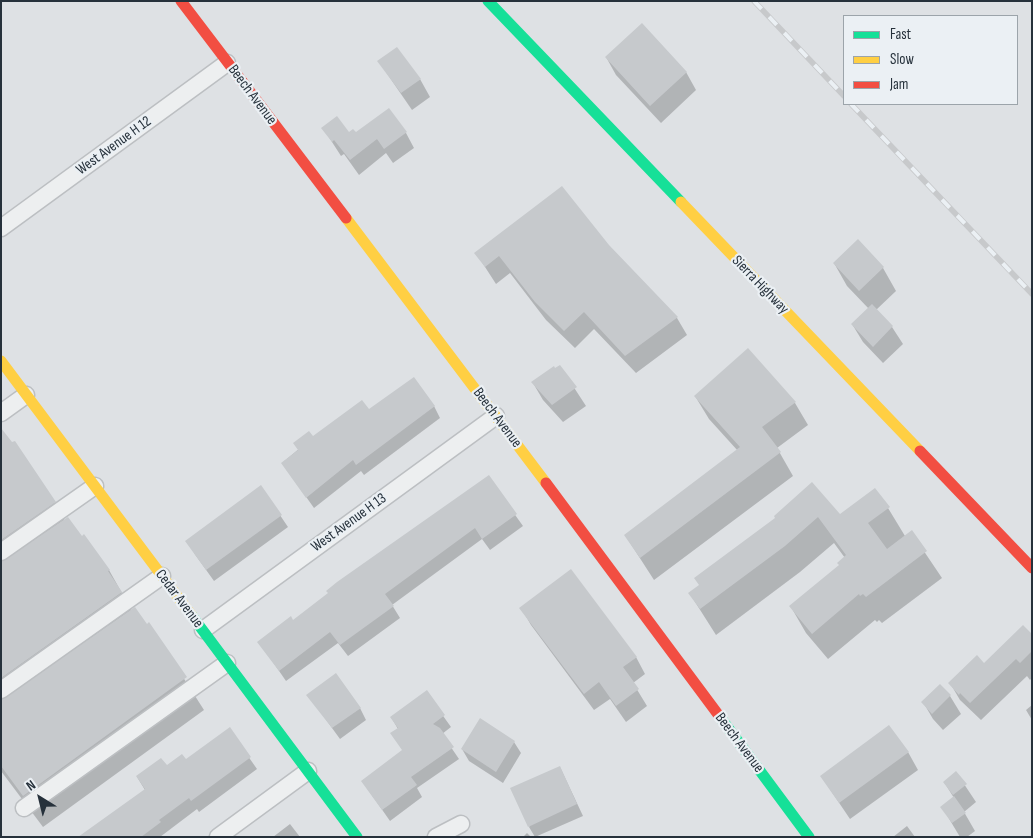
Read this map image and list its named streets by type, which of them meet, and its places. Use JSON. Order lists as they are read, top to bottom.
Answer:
{
  "streets": {
    "street": [
      "Beech Avenue",
      "West Avenue H 12",
      "Sierra Highway",
      "West Avenue H 13",
      "Cedar Avenue"
    ]
  },
  "crossings": [
    ["Beech Avenue", "West Avenue H 12"],
    ["Beech Avenue", "West Avenue H 13"],
    ["West Avenue H 13", "Cedar Avenue"]
  ],
  "legend": ["Fast", "Slow", "Jam"],
  "north": "top left"
}
